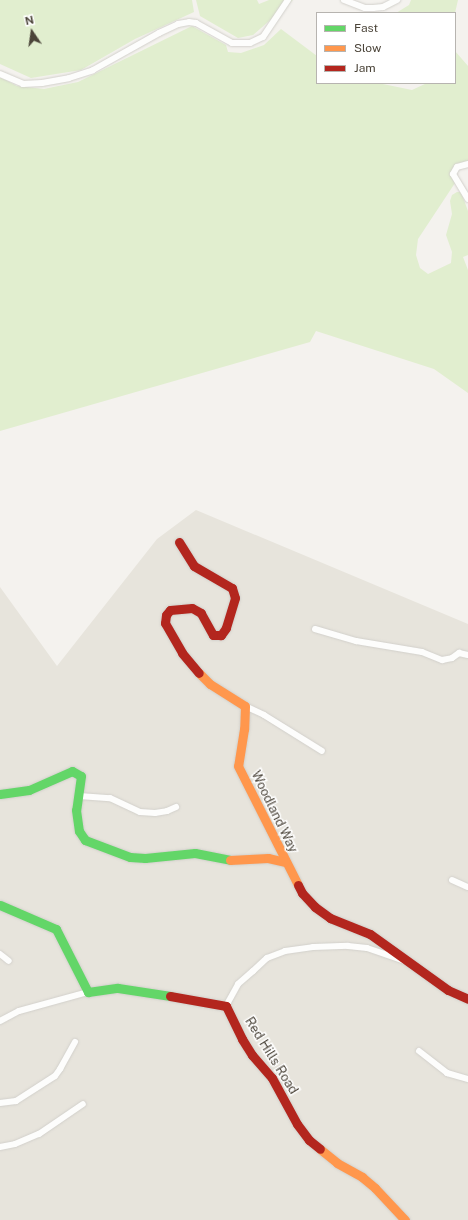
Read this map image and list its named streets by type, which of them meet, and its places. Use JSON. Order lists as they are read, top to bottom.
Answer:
{
  "streets": {
    "street": ["Woodland Way", "Red Hills Road"]
  },
  "legend": ["Fast", "Slow", "Jam"],
  "north": "top"
}
